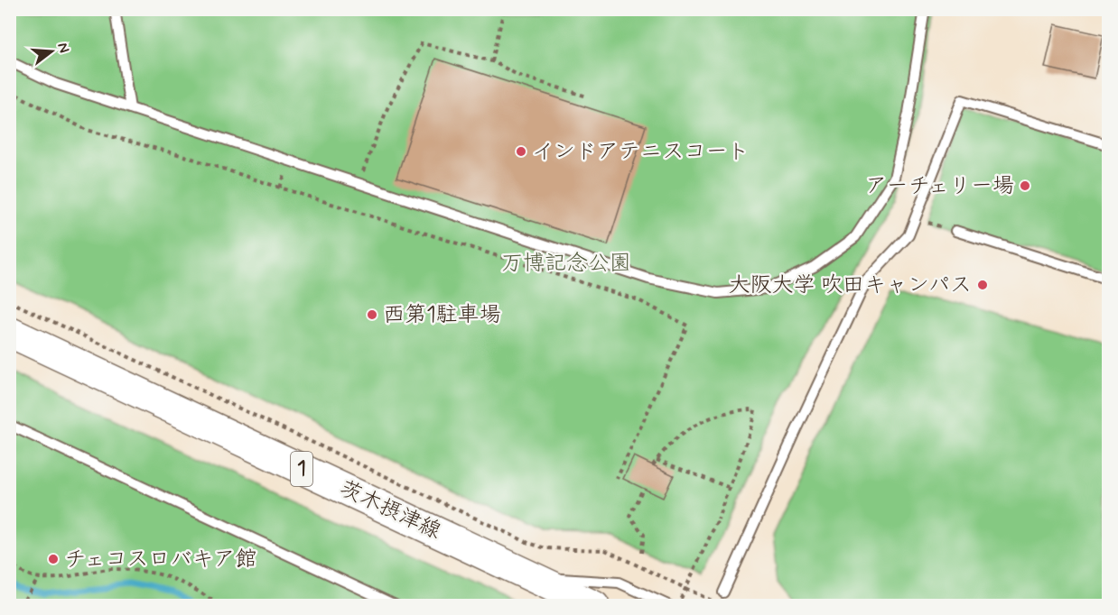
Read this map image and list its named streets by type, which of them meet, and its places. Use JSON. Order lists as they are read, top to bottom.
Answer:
{
  "streets": {
    "main road": ["1", "茨木摂津線"]
  },
  "parks": ["万博記念公園"],
  "places": [
    "インドアテニスコート",
    "アーチェリー場",
    "大阪大学 吹田キャンパス",
    "西第1駐車場",
    "チェコスロバキア館"
  ],
  "north": "right"
}
